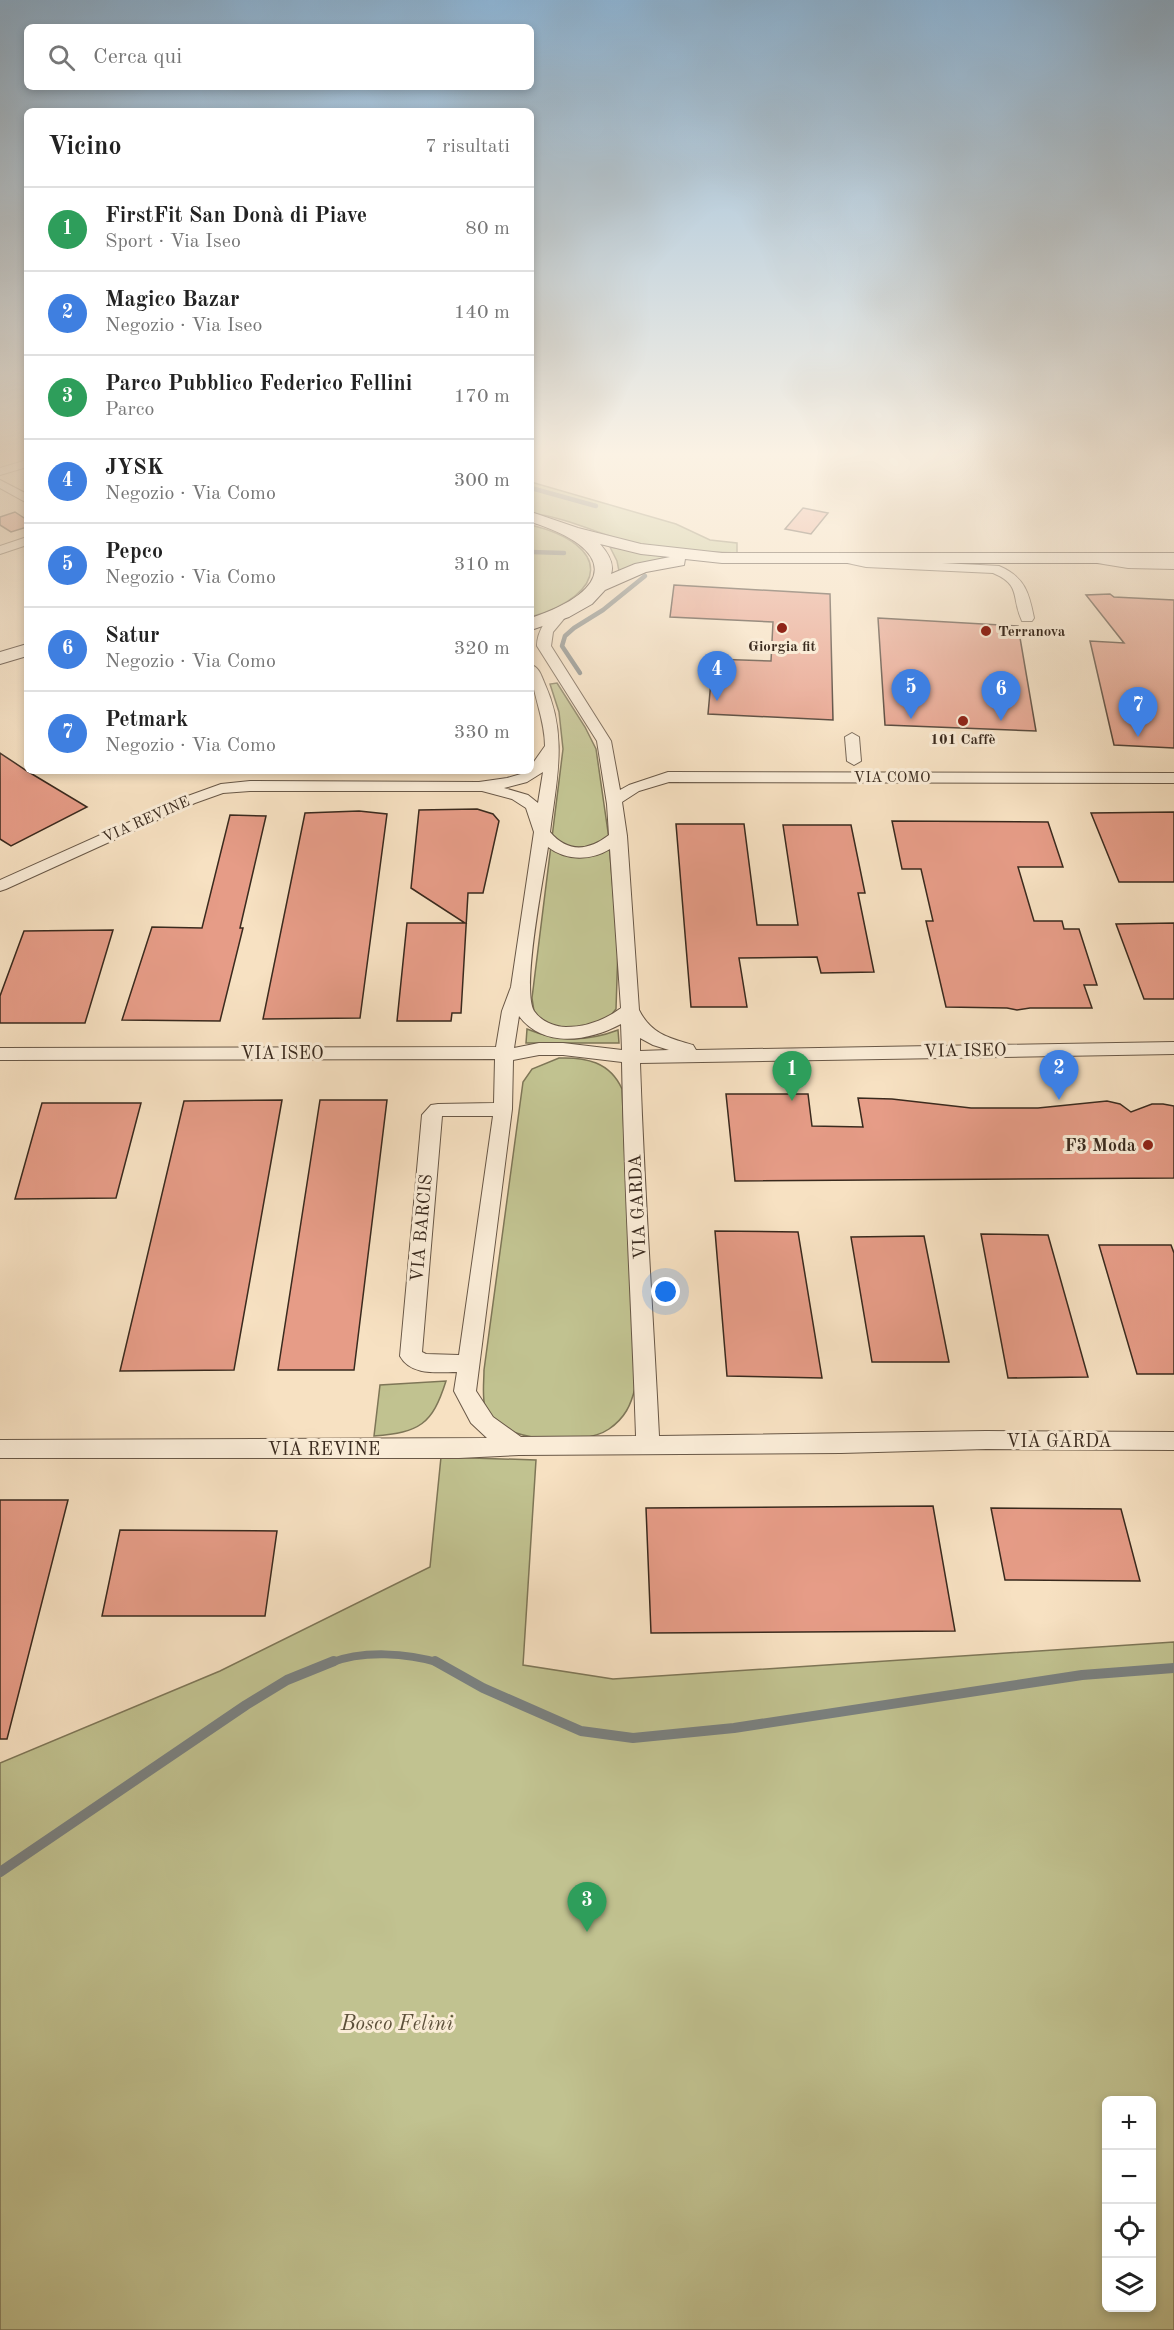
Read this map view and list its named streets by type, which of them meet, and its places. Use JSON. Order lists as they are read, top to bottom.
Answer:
{
  "streets": {
    "street": [
      "VIA COMO",
      "VIA REVINE",
      "VIA ISEO",
      "VIA GARDA",
      "VIA BARCIS"
    ]
  },
  "crossings": [
    ["VIA COMO", "VIA GARDA"],
    ["VIA REVINE", "VIA GARDA"],
    ["VIA ISEO", "VIA GARDA"],
    ["VIA ISEO", "VIA BARCIS"]
  ],
  "parks": ["Bosco Felini"],
  "places": [
    "Giorgia fit",
    "Terranova",
    "101 Caffè",
    "F3 Moda"
  ],
  "page": {
    "search": "Cerca qui",
    "heading": ["Vicino", "7 risultati"],
    "list": [
      {
        "mark": "1",
        "name": "FirstFit San Donà di Piave",
        "note": "Sport · Via Iseo",
        "value": "80 m"
      },
      {
        "mark": "2",
        "name": "Magico Bazar",
        "note": "Negozio · Via Iseo",
        "value": "140 m"
      },
      {
        "mark": "3",
        "name": "Parco Pubblico Federico Fellini",
        "note": "Parco",
        "value": "170 m"
      },
      {
        "mark": "4",
        "name": "JYSK",
        "note": "Negozio · Via Como",
        "value": "300 m"
      },
      {
        "mark": "5",
        "name": "Pepco",
        "note": "Negozio · Via Como",
        "value": "310 m"
      },
      {
        "mark": "6",
        "name": "Satur",
        "note": "Negozio · Via Como",
        "value": "320 m"
      },
      {
        "mark": "7",
        "name": "Petmark",
        "note": "Negozio · Via Como",
        "value": "330 m"
      }
    ],
    "pins": [
      "4",
      "5",
      "6",
      "7",
      "2",
      "1",
      "3"
    ],
    "map_buttons": ["+", "−"]
  }
}
